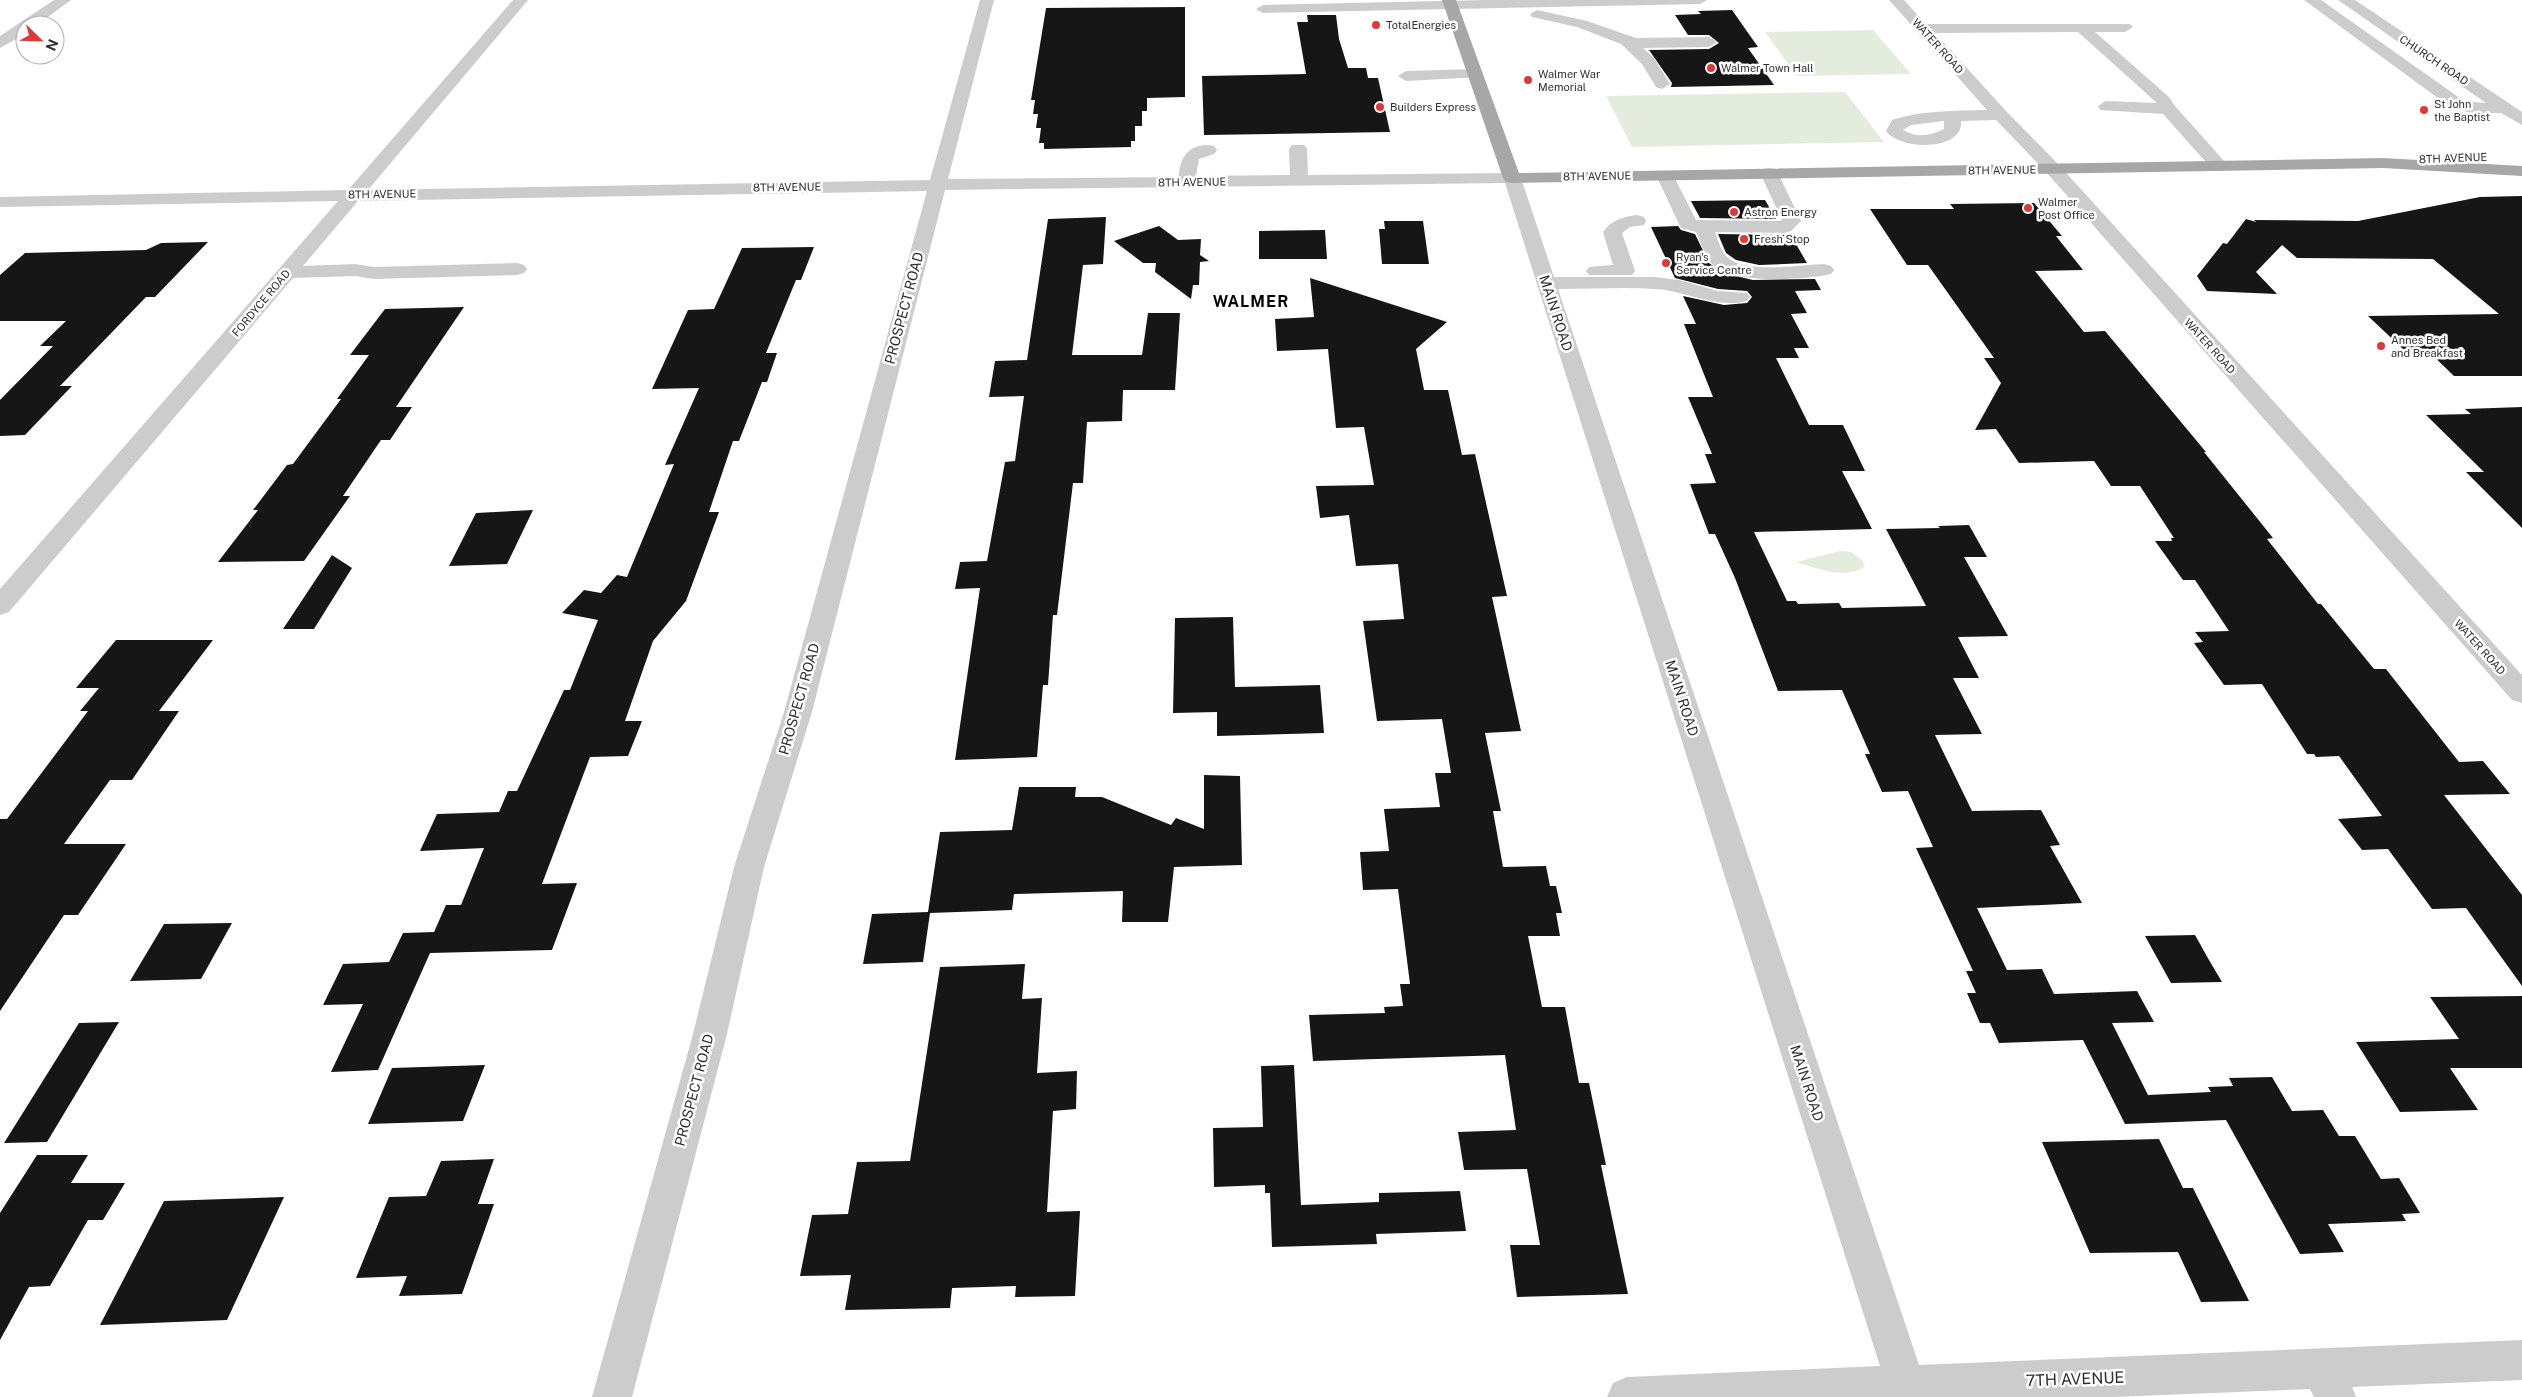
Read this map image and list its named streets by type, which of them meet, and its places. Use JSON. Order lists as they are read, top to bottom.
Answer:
{
  "streets": {
    "main road": ["8TH AVENUE", "MAIN ROAD"],
    "street": [
      "WATER ROAD",
      "CHURCH ROAD",
      "FORDYCE ROAD",
      "PROSPECT ROAD",
      "7TH AVENUE"
    ]
  },
  "crossings": [
    ["WATER ROAD", "8TH AVENUE"],
    ["8TH AVENUE", "FORDYCE ROAD"],
    ["8TH AVENUE", "PROSPECT ROAD"],
    ["8TH AVENUE", "MAIN ROAD"],
    ["MAIN ROAD", "7TH AVENUE"]
  ],
  "districts": ["WALMER"],
  "places": [
    "TotalEnergies",
    "Walmer Town Hall",
    "Walmer War Memorial",
    "Builders Express",
    "St John the Baptist",
    "Walmer Post Office",
    "Astron Energy",
    "Fresh Stop",
    "Ryan's Service Centre",
    "Annes Bed and Breakfast"
  ],
  "north": "bottom right"
}
